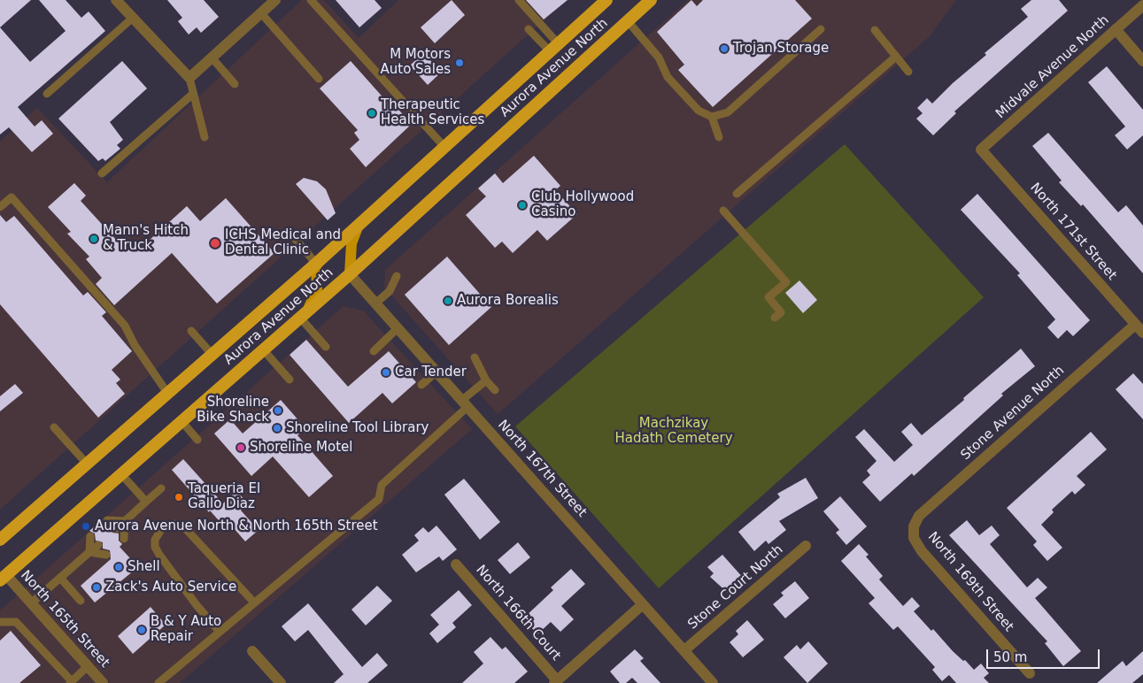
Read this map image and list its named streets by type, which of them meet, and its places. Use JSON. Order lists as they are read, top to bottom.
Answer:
{
  "streets": {
    "highway": ["Aurora Avenue North"],
    "street": [
      "Midvale Avenue North",
      "North 171st Street",
      "Stone Avenue North",
      "North 167th Street",
      "North 169th Street",
      "Stone Court North",
      "North 166th Court",
      "North 165th Street"
    ]
  },
  "crossings": [
    ["Midvale Avenue North", "North 171st Street"],
    ["Aurora Avenue North", "North 167th Street"],
    ["Aurora Avenue North", "North 165th Street"],
    ["North 171st Street", "Stone Avenue North"],
    ["Stone Avenue North", "North 169th Street"],
    ["North 167th Street", "Stone Court North"]
  ],
  "parks": ["Machzikay Hadath Cemetery"],
  "places": [
    "Trojan Storage",
    "M Motors Auto Sales",
    "Therapeutic Health Services",
    "Club Hollywood Casino",
    "Mann's Hitch & Truck",
    "ICHS Medical and Dental Clinic",
    "Aurora Borealis",
    "Car Tender",
    "Shoreline Bike Shack",
    "Shoreline Tool Library",
    "Shoreline Motel",
    "Taqueria El Gallo Diaz",
    "Aurora Avenue North & North 165th Street",
    "Shell",
    "Zack's Auto Service",
    "B & Y Auto Repair"
  ],
  "scale_bar": "50 m"
}
